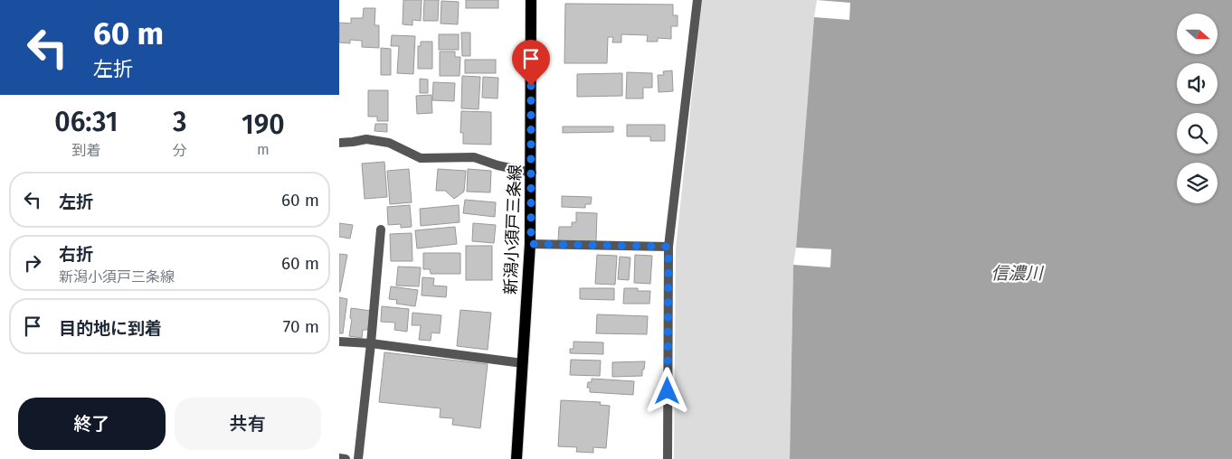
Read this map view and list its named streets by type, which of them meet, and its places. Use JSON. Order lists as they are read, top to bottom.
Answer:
{
  "streets": {
    "main road": ["新潟小須戸三条線"]
  },
  "water": ["信濃川"],
  "north": "right",
  "page": {
    "turn": ["60 m", "左折"],
    "eta": [
      "06:31",
      "到着",
      "3",
      "分",
      "190",
      "m"
    ],
    "list": [
      {
        "name": "左折",
        "value": "60 m"
      },
      {
        "name": "右折",
        "note": "新潟小須戸三条線",
        "value": "60 m"
      },
      {
        "name": "目的地に到着",
        "value": "70 m"
      }
    ],
    "buttons": ["終了", "共有"]
  }
}
